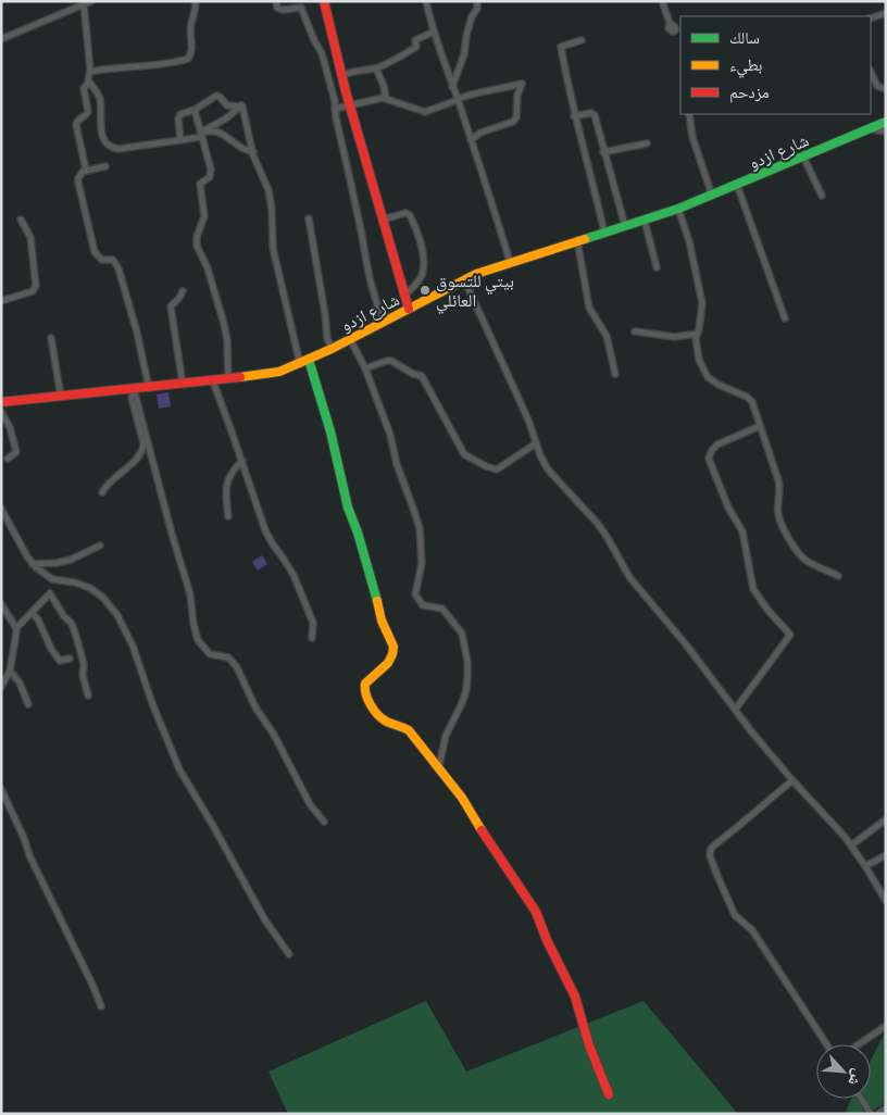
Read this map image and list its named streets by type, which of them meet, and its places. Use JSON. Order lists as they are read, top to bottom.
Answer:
{
  "streets": {
    "street": ["شارع ازدو"]
  },
  "places": ["بيتي للتسوق العائلي"],
  "legend": ["سالك", "بطيء", "مزدحم"],
  "north": "bottom right"
}
